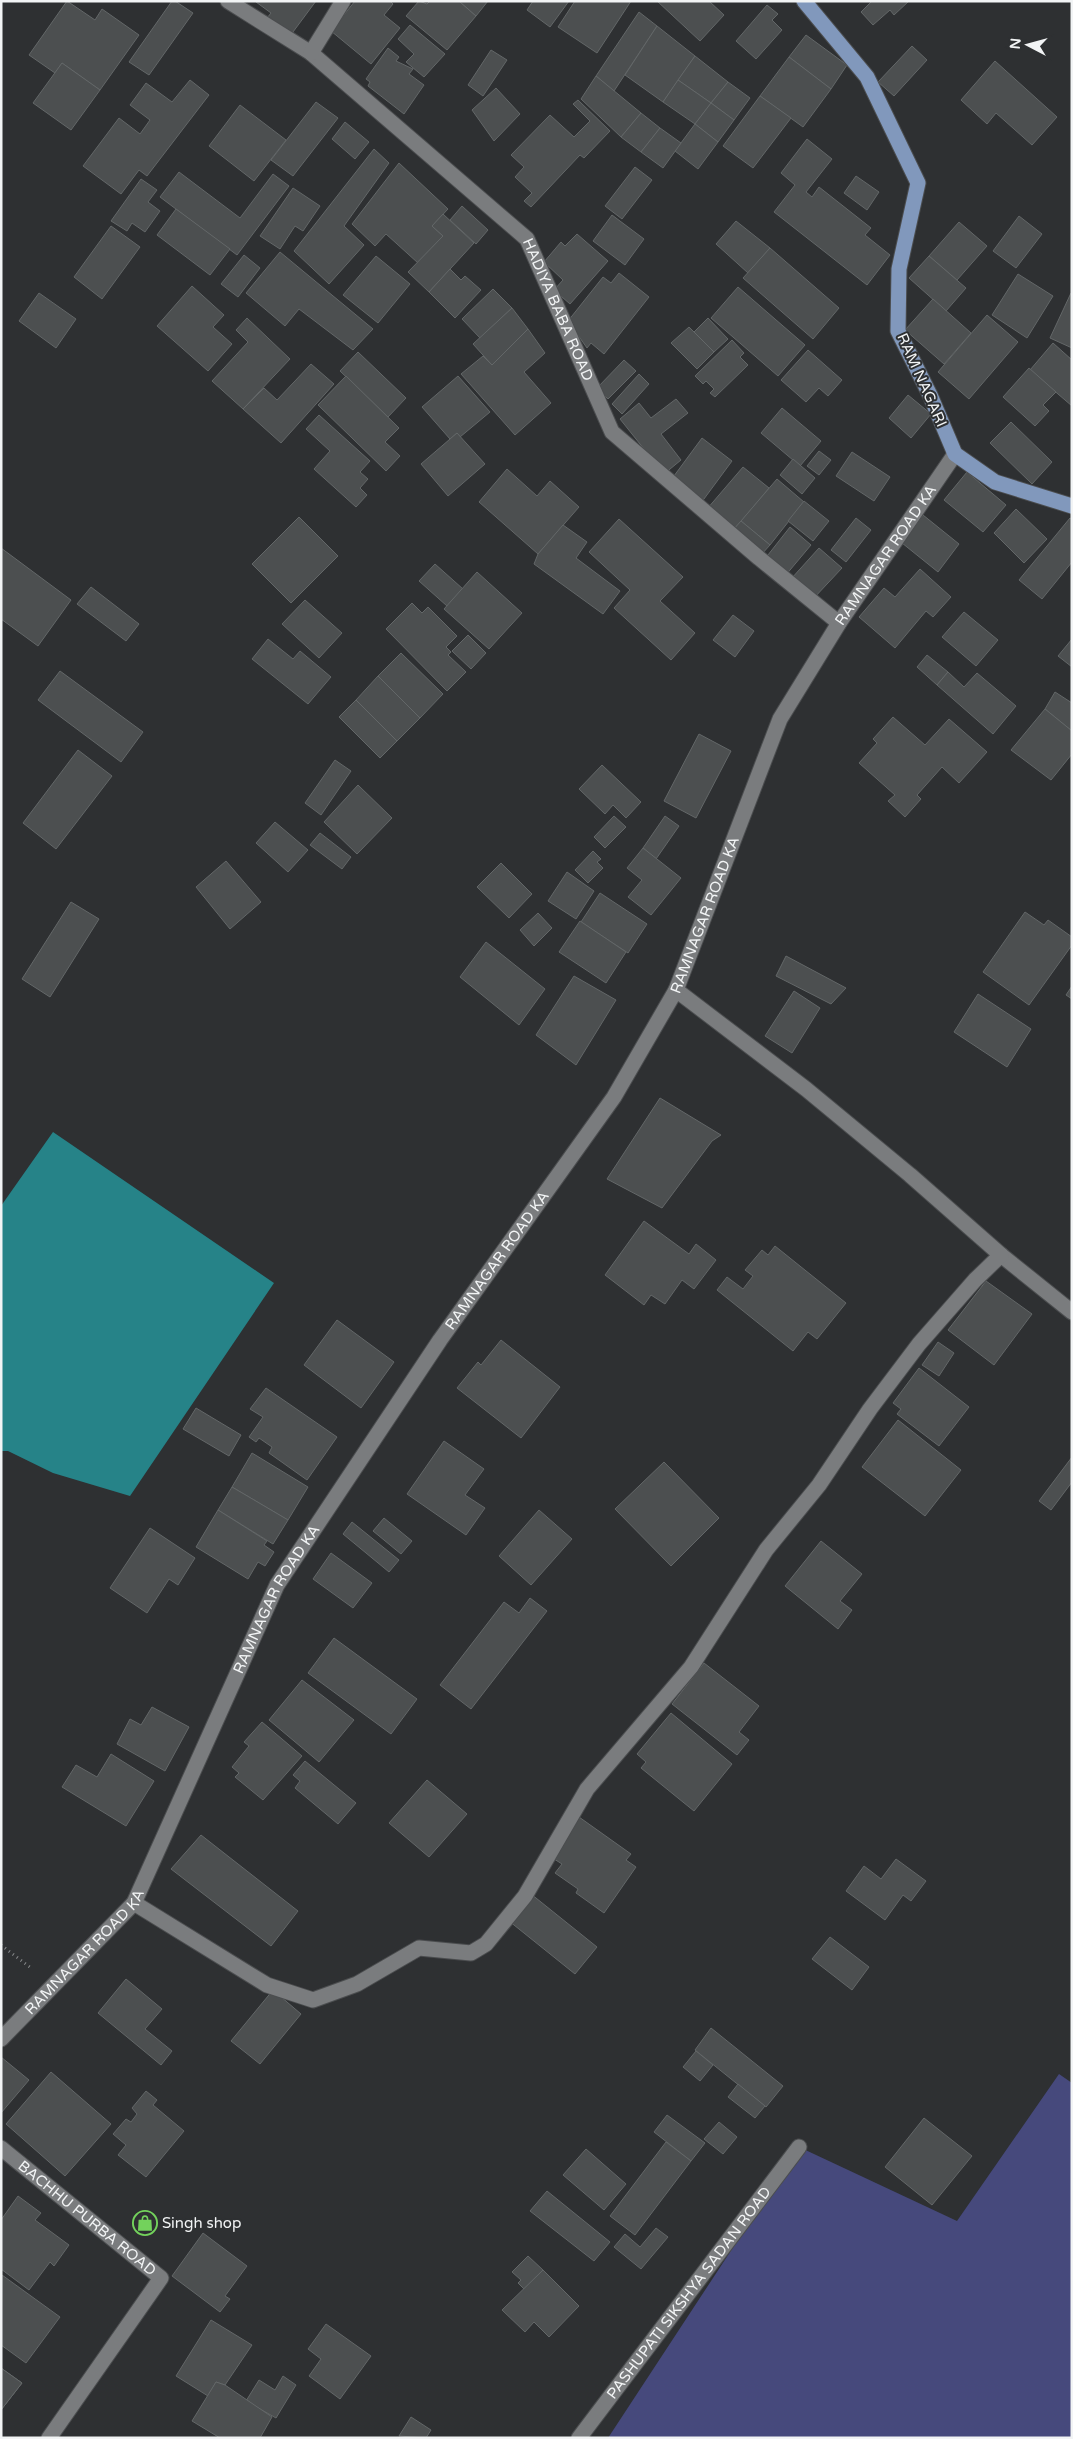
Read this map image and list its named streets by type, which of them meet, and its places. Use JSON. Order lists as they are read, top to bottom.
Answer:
{
  "streets": {
    "main road": ["RAM NAGARI"],
    "street": [
      "HADIYA BABA ROAD",
      "RAMNAGAR ROAD KA",
      "BACHHU PURBA ROAD",
      "PASHUPATI SIKSHYA SADAN ROAD"
    ]
  },
  "crossings": [
    ["HADIYA BABA ROAD", "RAMNAGAR ROAD KA"],
    ["RAM NAGARI", "RAMNAGAR ROAD KA"]
  ],
  "places": {
    "shop": ["Singh shop"]
  },
  "north": "left"
}
